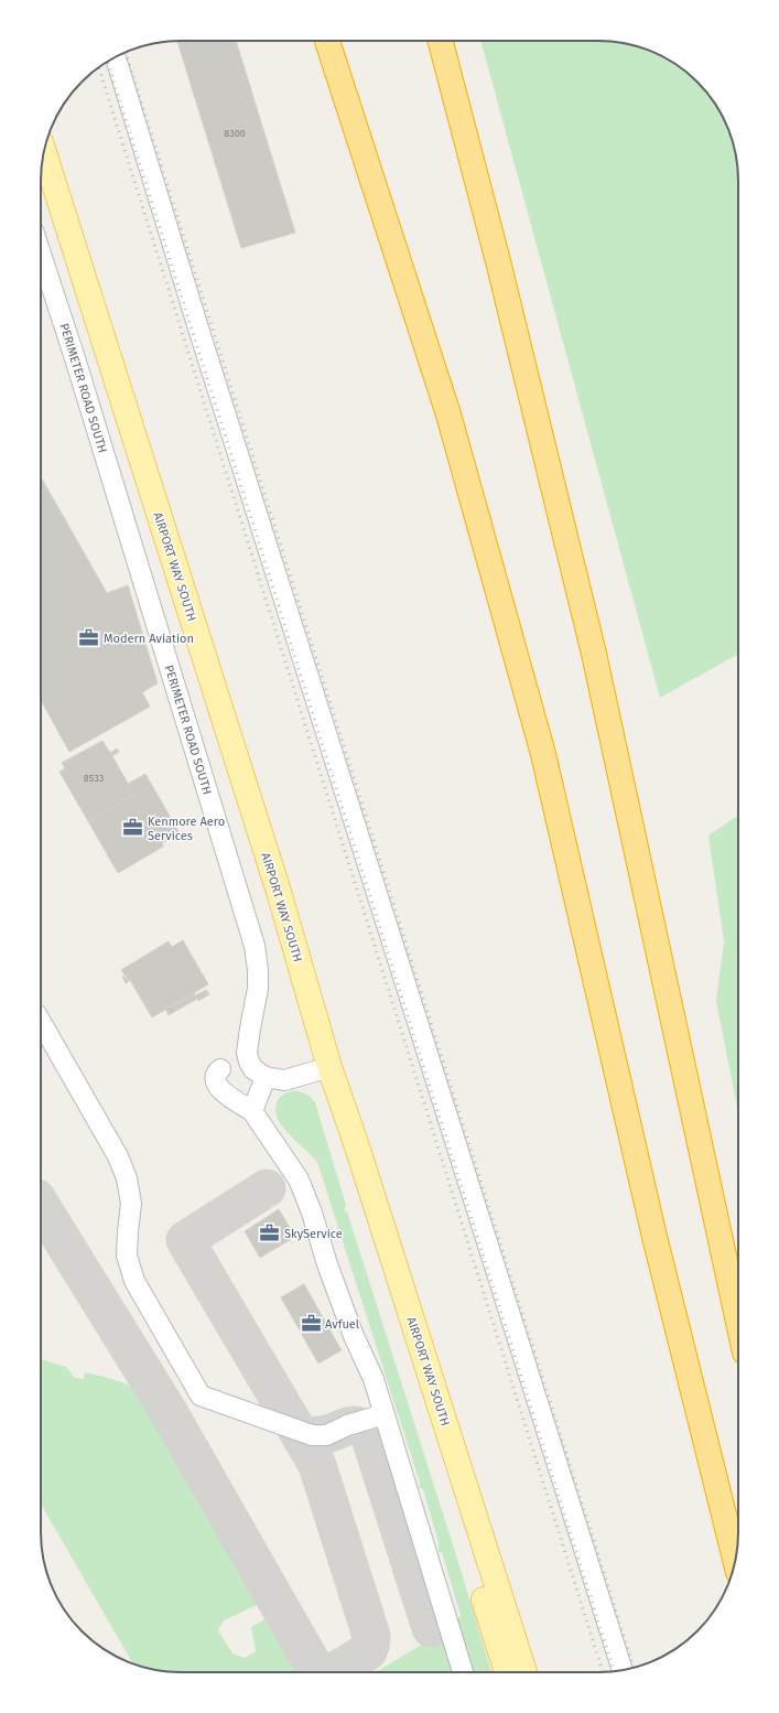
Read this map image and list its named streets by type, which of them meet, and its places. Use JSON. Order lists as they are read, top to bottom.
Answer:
{
  "streets": {
    "main road": ["AIRPORT WAY SOUTH"],
    "lane": ["PERIMETER ROAD SOUTH"]
  },
  "places": {
    "office": [
      "Modern Aviation",
      "Kenmore Aero Services",
      "SkyService",
      "Avfuel"
    ]
  },
  "house_numbers": ["8300", "8533"]
}
